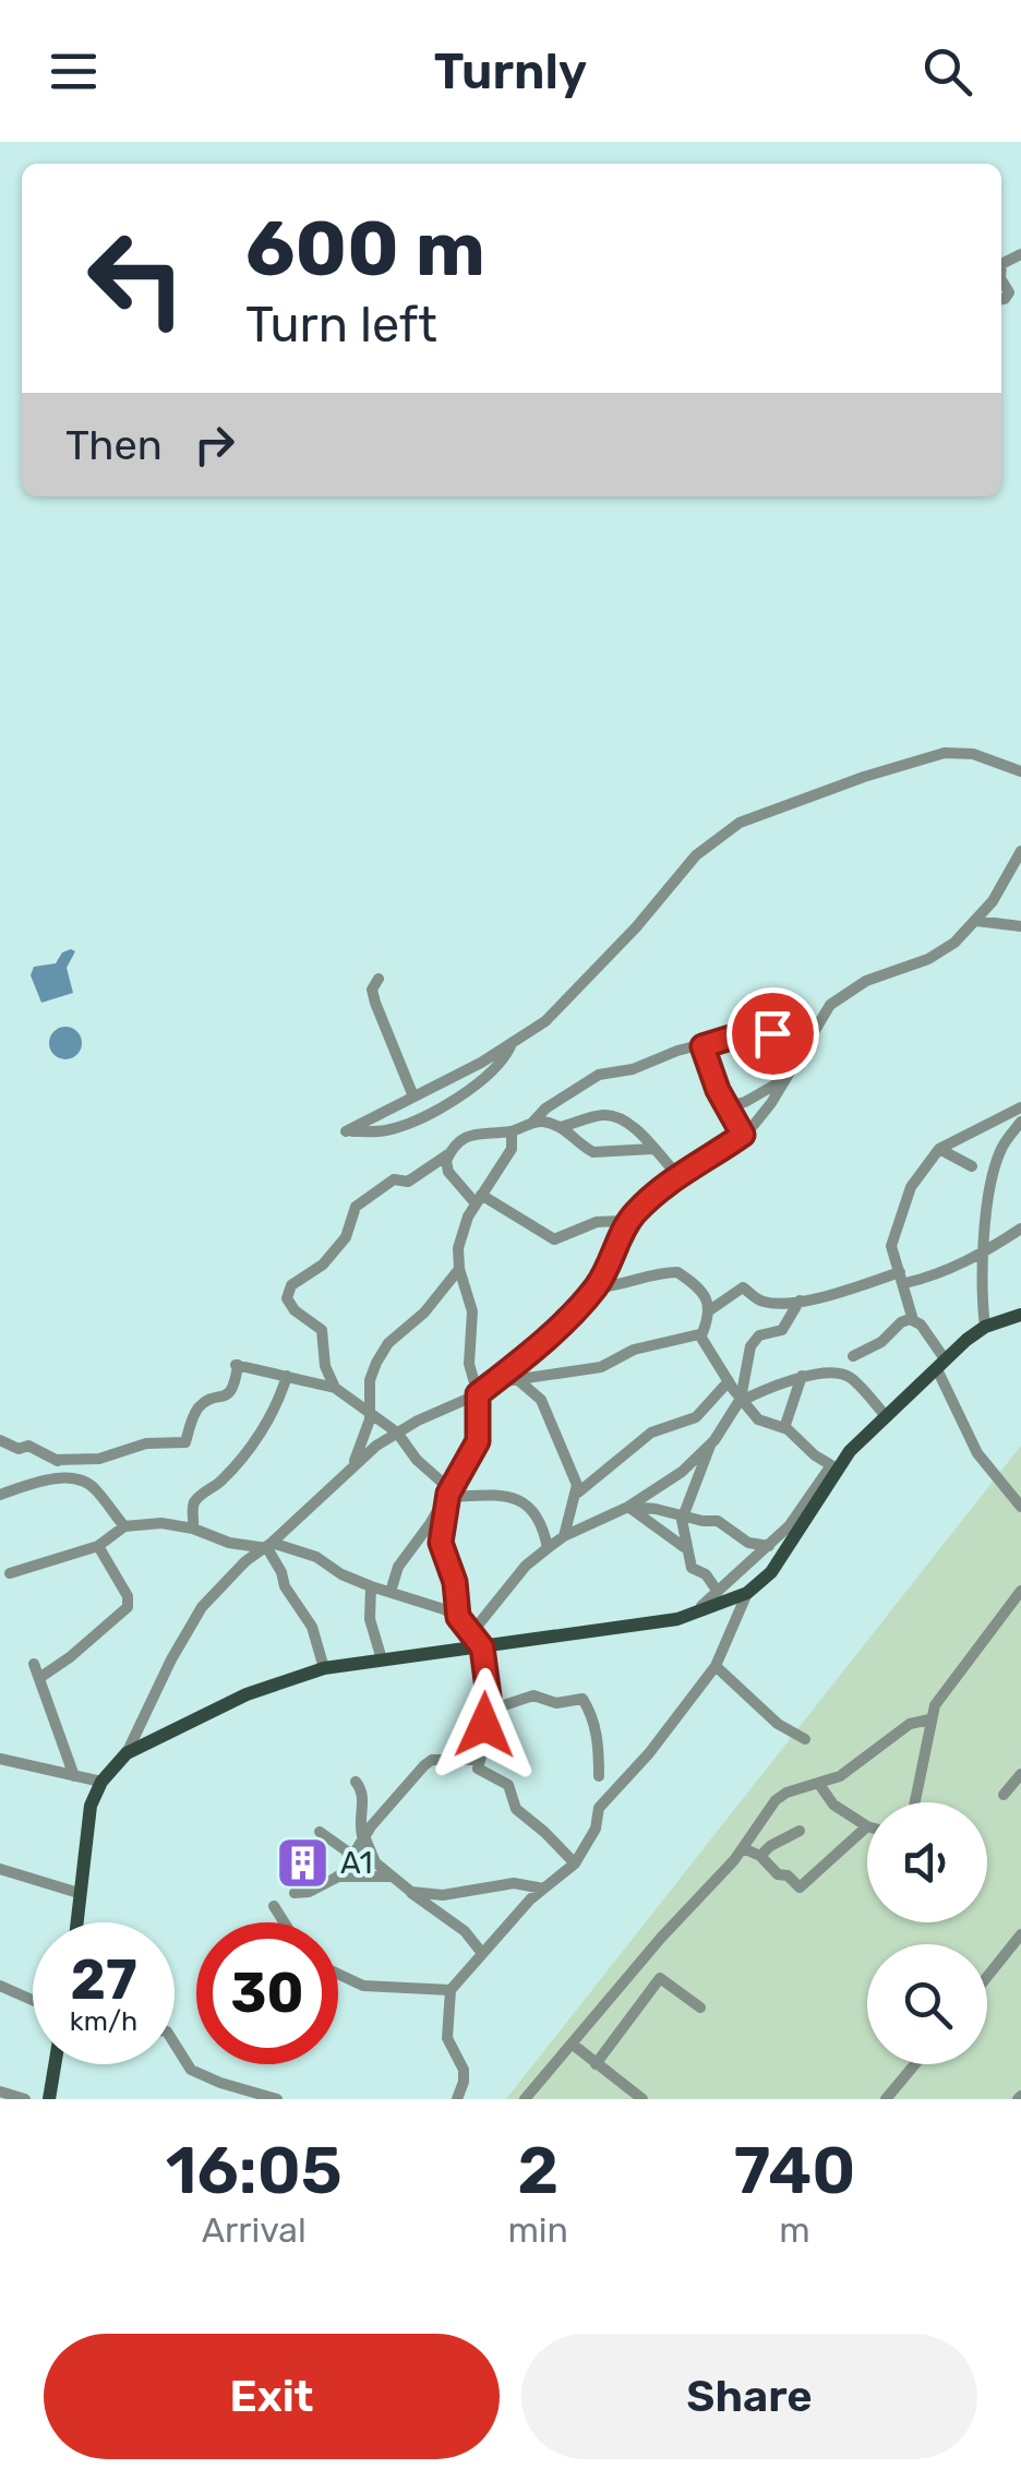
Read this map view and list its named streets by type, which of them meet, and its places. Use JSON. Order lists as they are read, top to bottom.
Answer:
{
  "places": {
    "building": ["A1"]
  },
  "page": {
    "header": "Turnly",
    "turn": ["600 m", "Turn left"],
    "then": "Then",
    "speed": "27 km/h",
    "limit": "30",
    "eta": [
      "16:05",
      "Arrival",
      "2",
      "min",
      "740",
      "m"
    ],
    "buttons": ["Exit", "Share"]
  }
}
